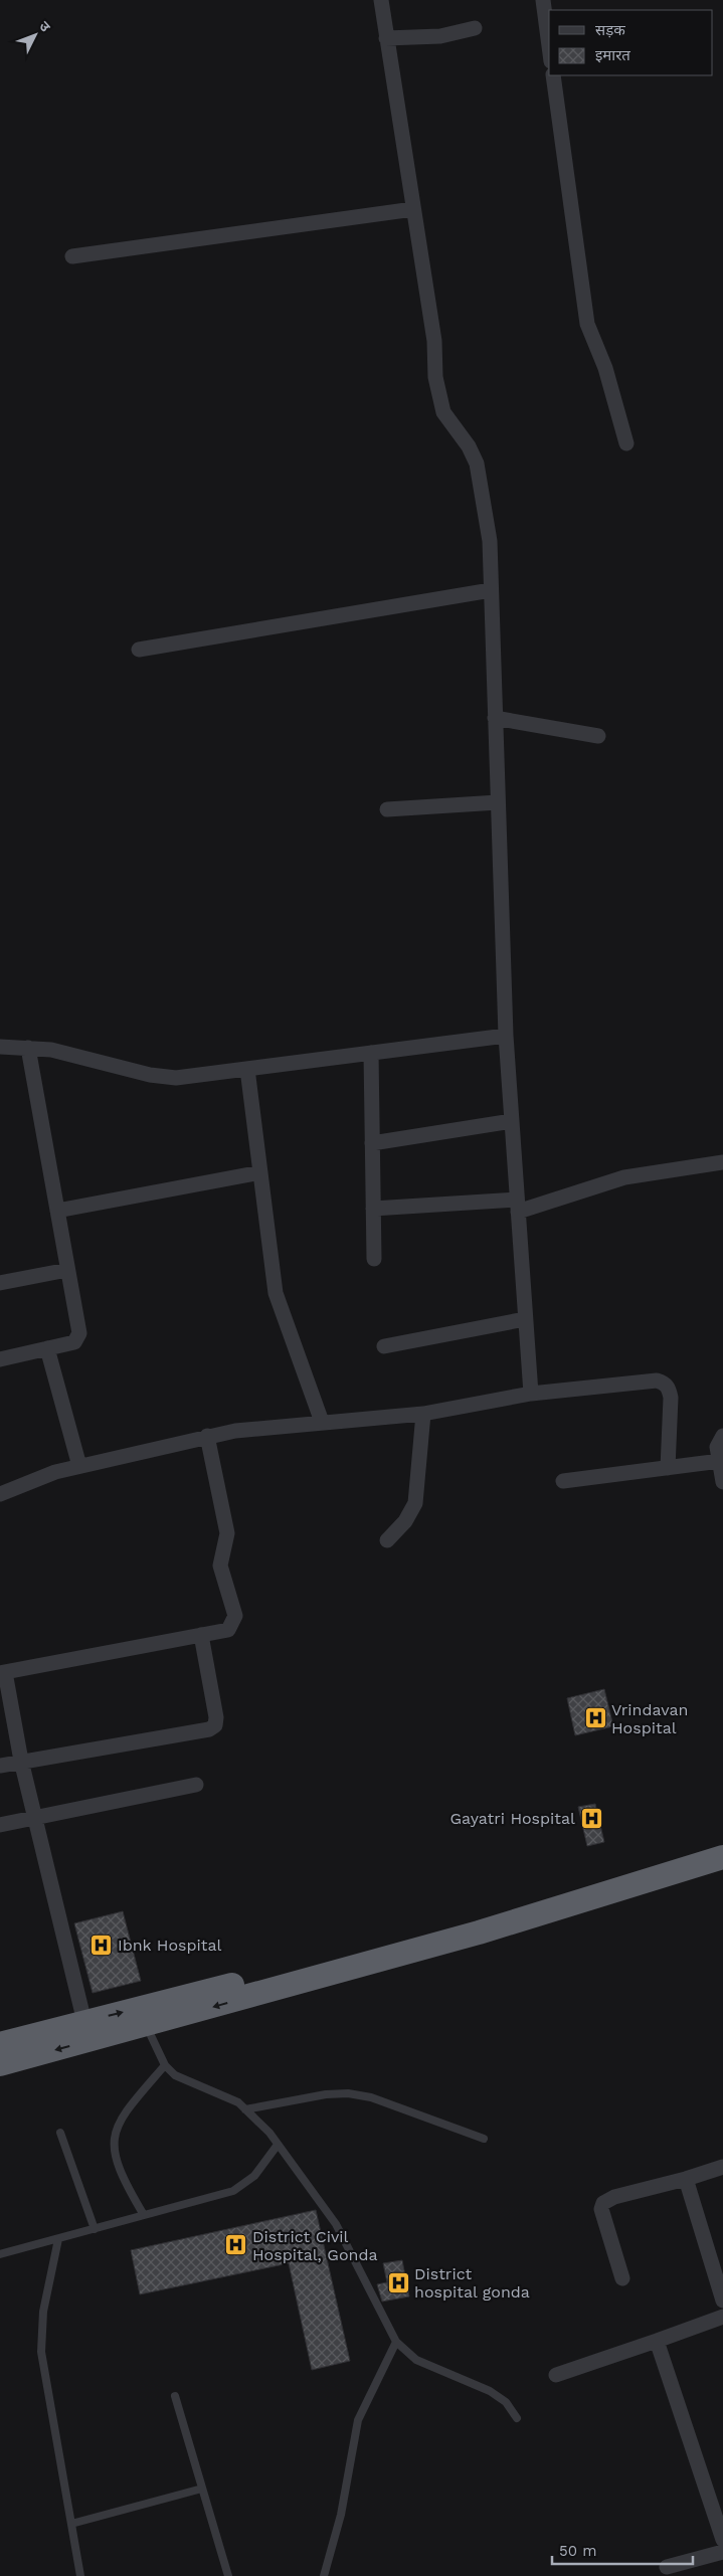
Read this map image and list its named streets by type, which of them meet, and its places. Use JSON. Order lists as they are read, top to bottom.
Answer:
{
  "places": {
    "hospital": [
      "Vrindavan Hospital",
      "Gayatri Hospital",
      "Ibnk Hospital",
      "District Civil Hospital, Gonda",
      "District hospital gonda"
    ]
  },
  "legend": ["सड़क", "इमारत"],
  "scale_bar": "50 m",
  "north": "top right"
}
